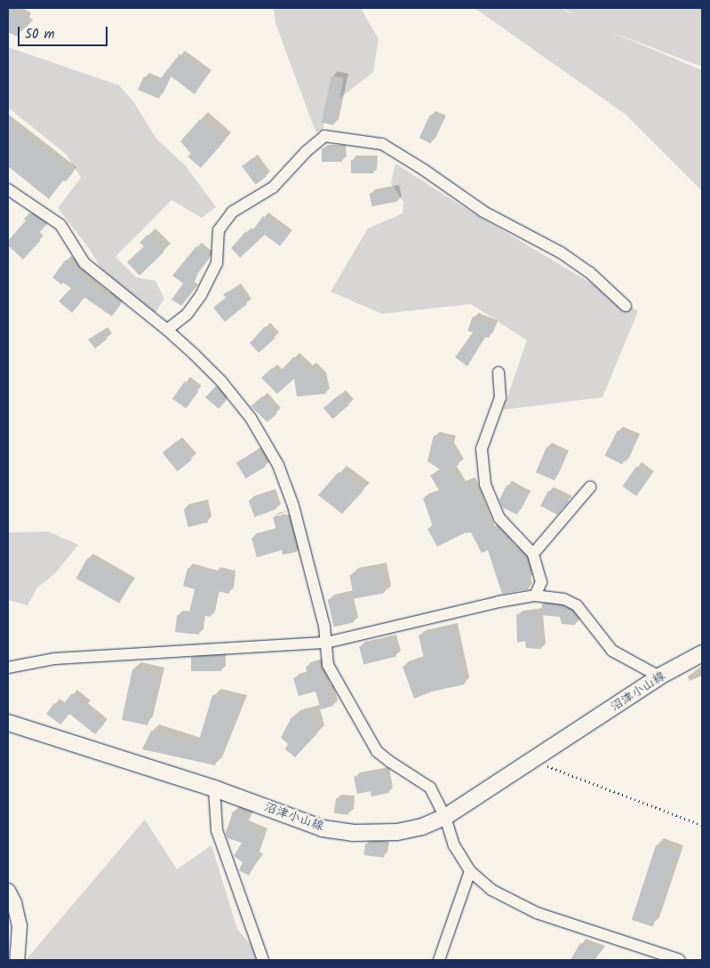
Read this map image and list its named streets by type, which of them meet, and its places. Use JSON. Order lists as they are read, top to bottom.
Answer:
{
  "streets": {
    "main road": ["沼津小山線"]
  },
  "scale_bar": "50 m"
}
